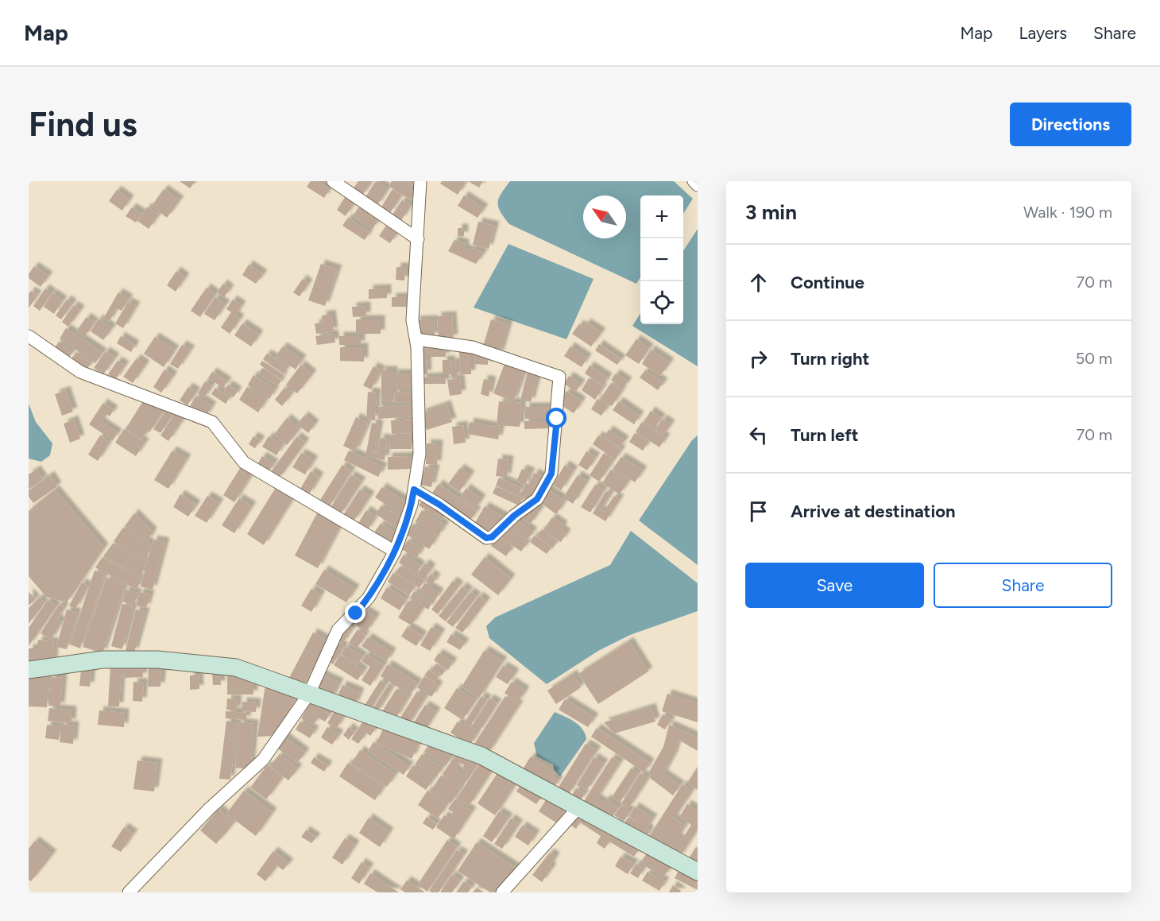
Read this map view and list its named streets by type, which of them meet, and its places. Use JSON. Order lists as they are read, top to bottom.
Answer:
{
  "north": "top left",
  "page": {
    "header": "Map",
    "nav": ["Map", "Layers", "Share"],
    "buttons": [
      "Directions",
      ["Save", "Share"]
    ],
    "title": "Find us",
    "heading": ["3 min", "Walk · 190 m"],
    "map_buttons": ["+", "−"],
    "list": [
      ["Continue", "70 m"],
      ["Turn right", "50 m"],
      ["Turn left", "70 m"],
      "Arrive at destination"
    ]
  }
}
